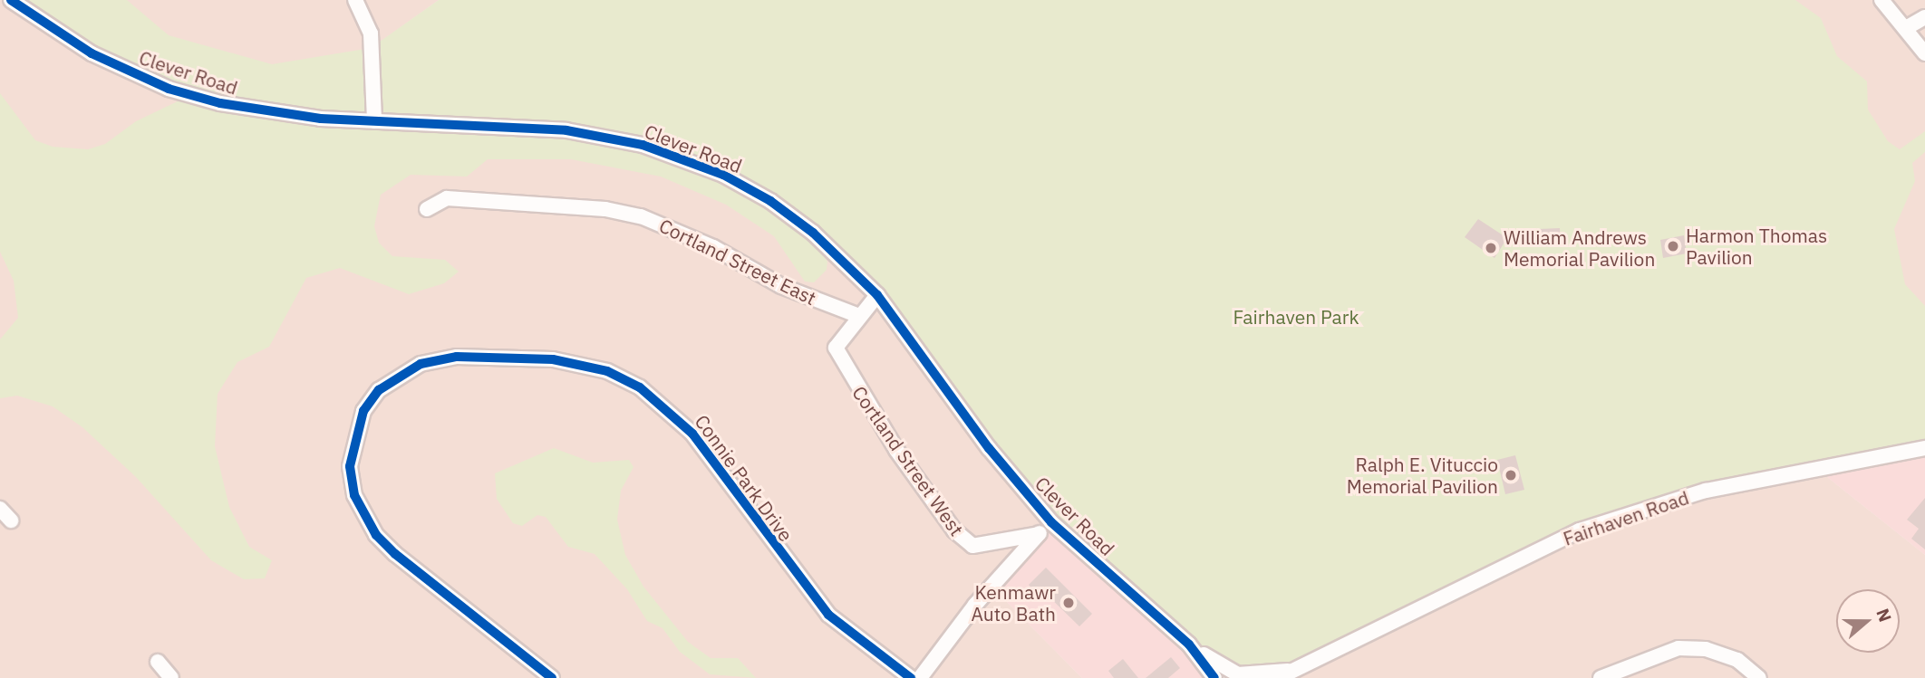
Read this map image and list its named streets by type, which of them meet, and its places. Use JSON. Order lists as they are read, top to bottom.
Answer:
{
  "streets": {
    "street": [
      "Clever Road",
      "Cortland Street East",
      "Cortland Street West",
      "Connie Park Drive",
      "Fairhaven Road"
    ]
  },
  "crossings": [
    ["Clever Road", "Cortland Street West"],
    ["Cortland Street East", "Cortland Street West"]
  ],
  "parks": ["Fairhaven Park"],
  "places": [
    "Harmon Thomas Pavilion",
    "William Andrews Memorial Pavilion",
    "Ralph E. Vituccio Memorial Pavilion",
    "Kenmawr Auto Bath"
  ],
  "north": "right"
}
